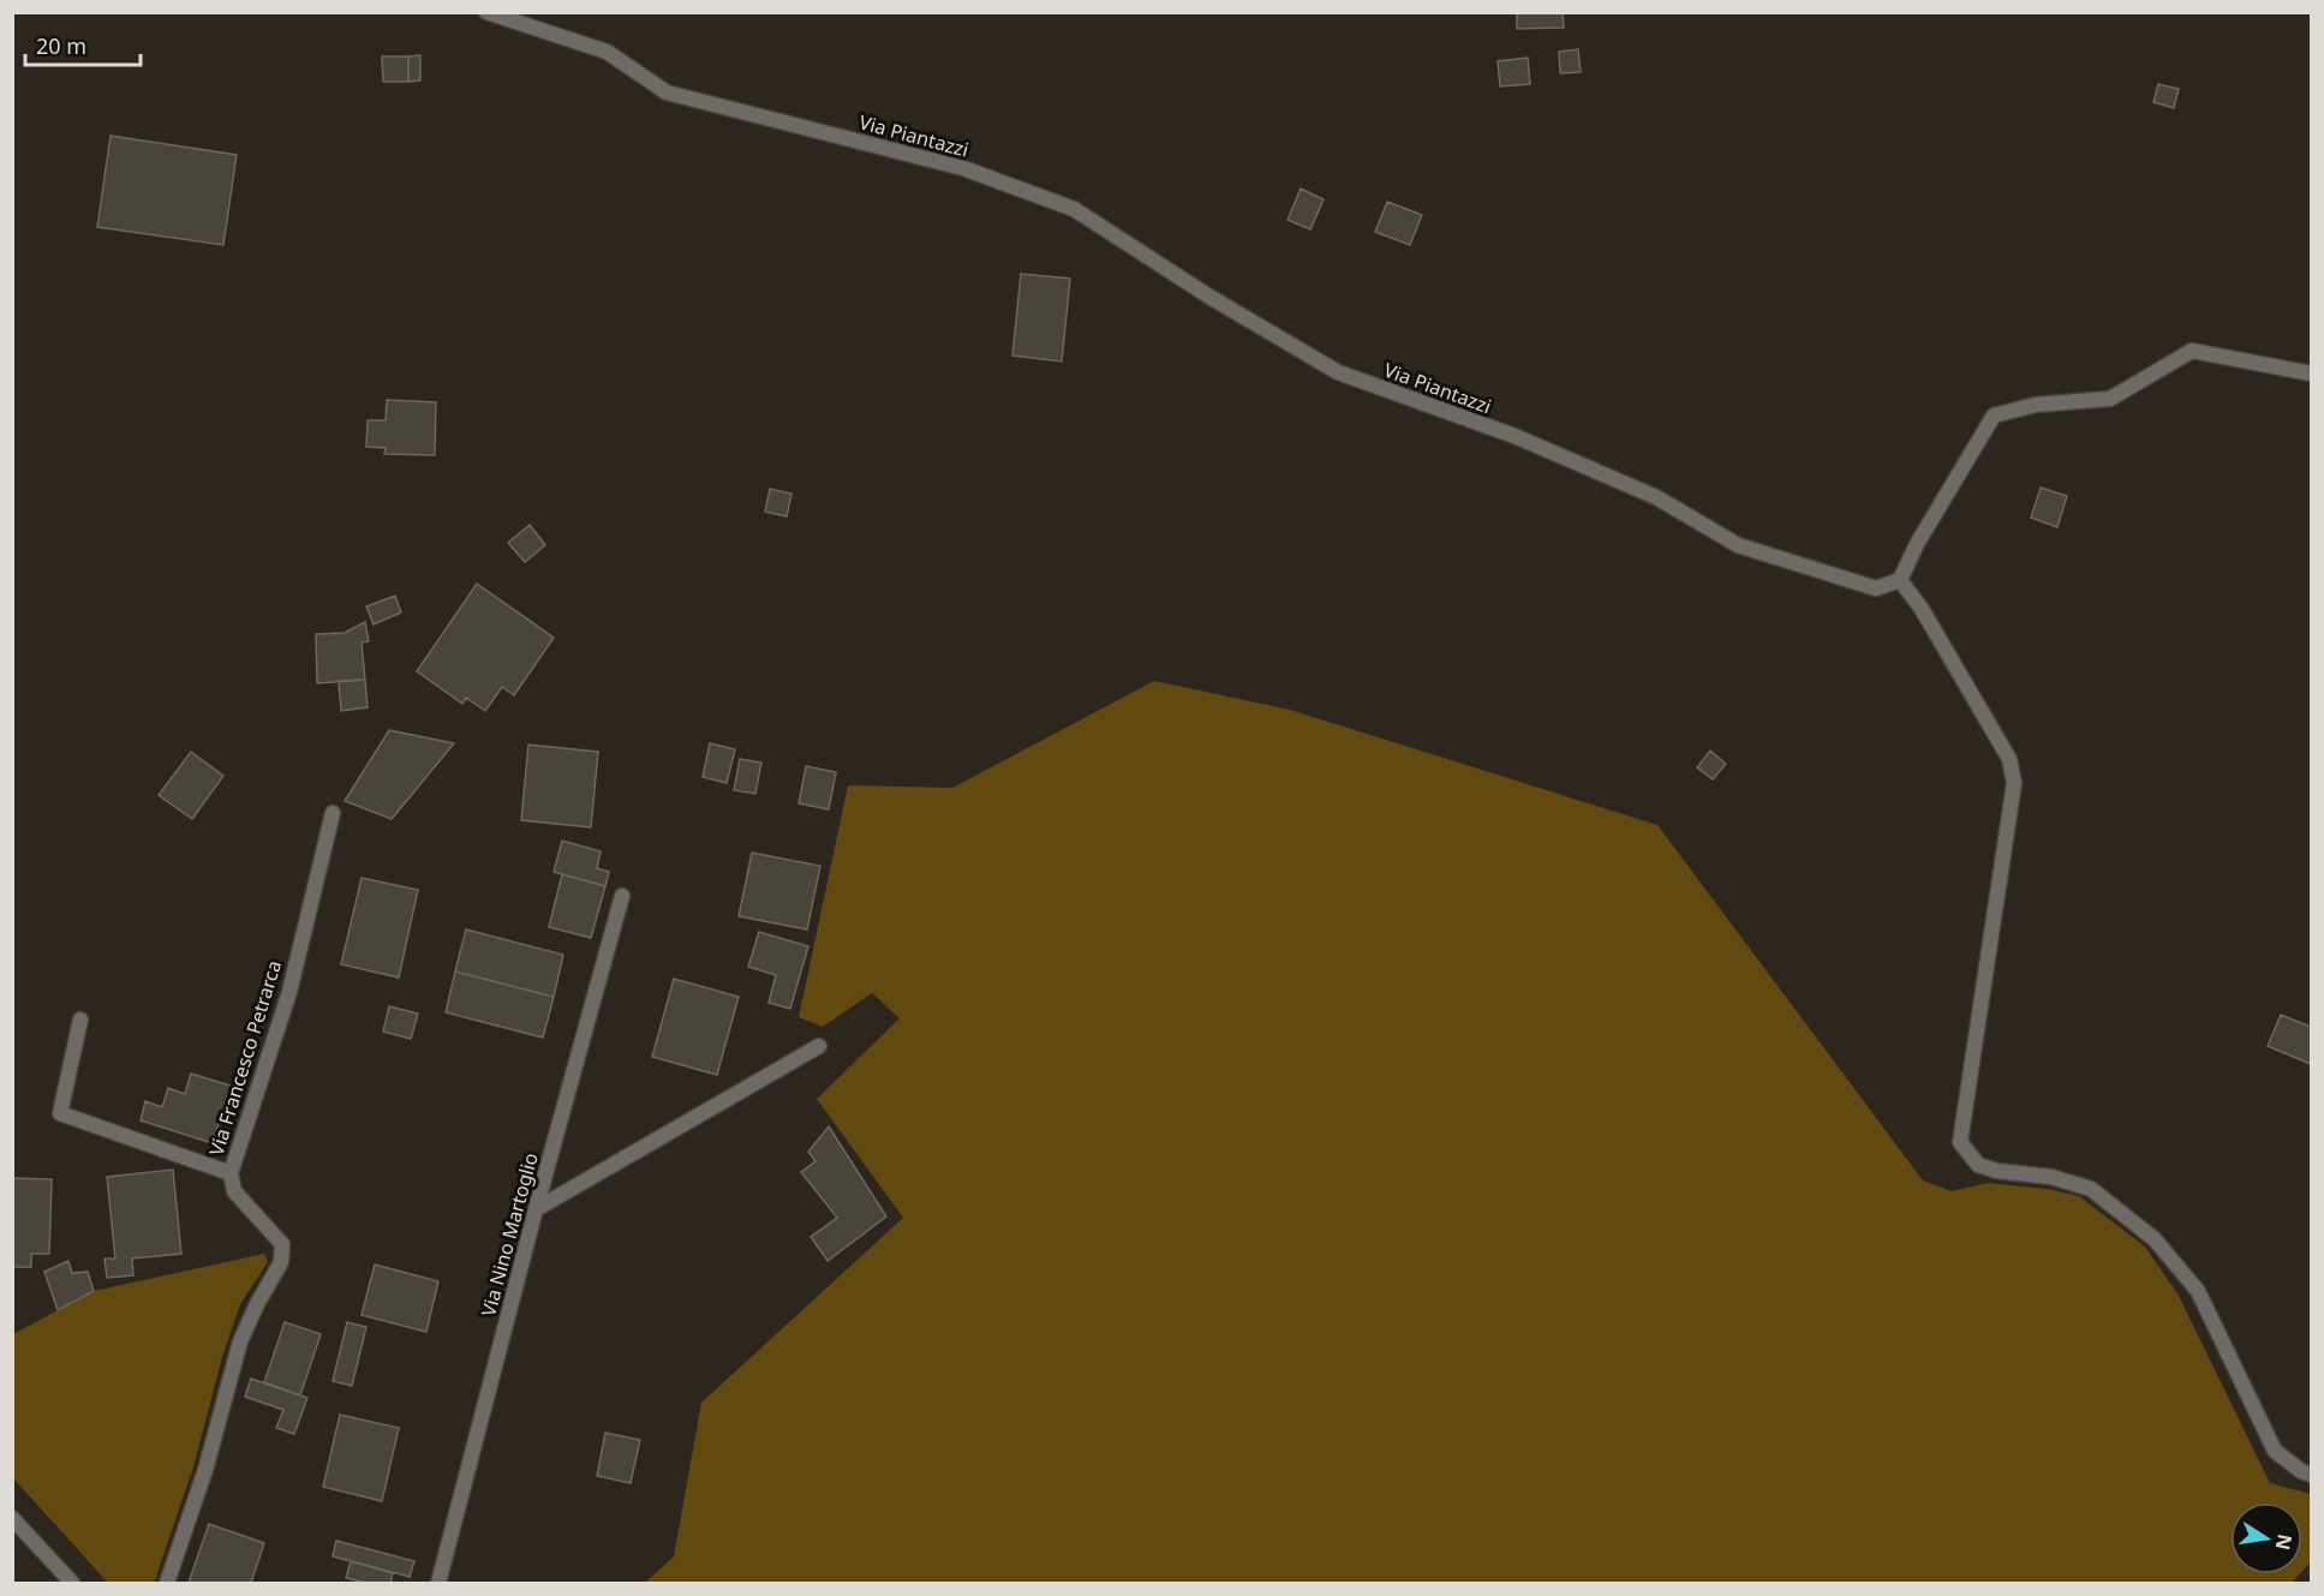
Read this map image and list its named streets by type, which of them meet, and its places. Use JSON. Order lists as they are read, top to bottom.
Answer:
{
  "streets": {
    "street": ["Via Piantazzi", "Via Francesco Petrarca", "Via Nino Martoglio"]
  },
  "scale_bar": "20 m",
  "north": "right"
}
